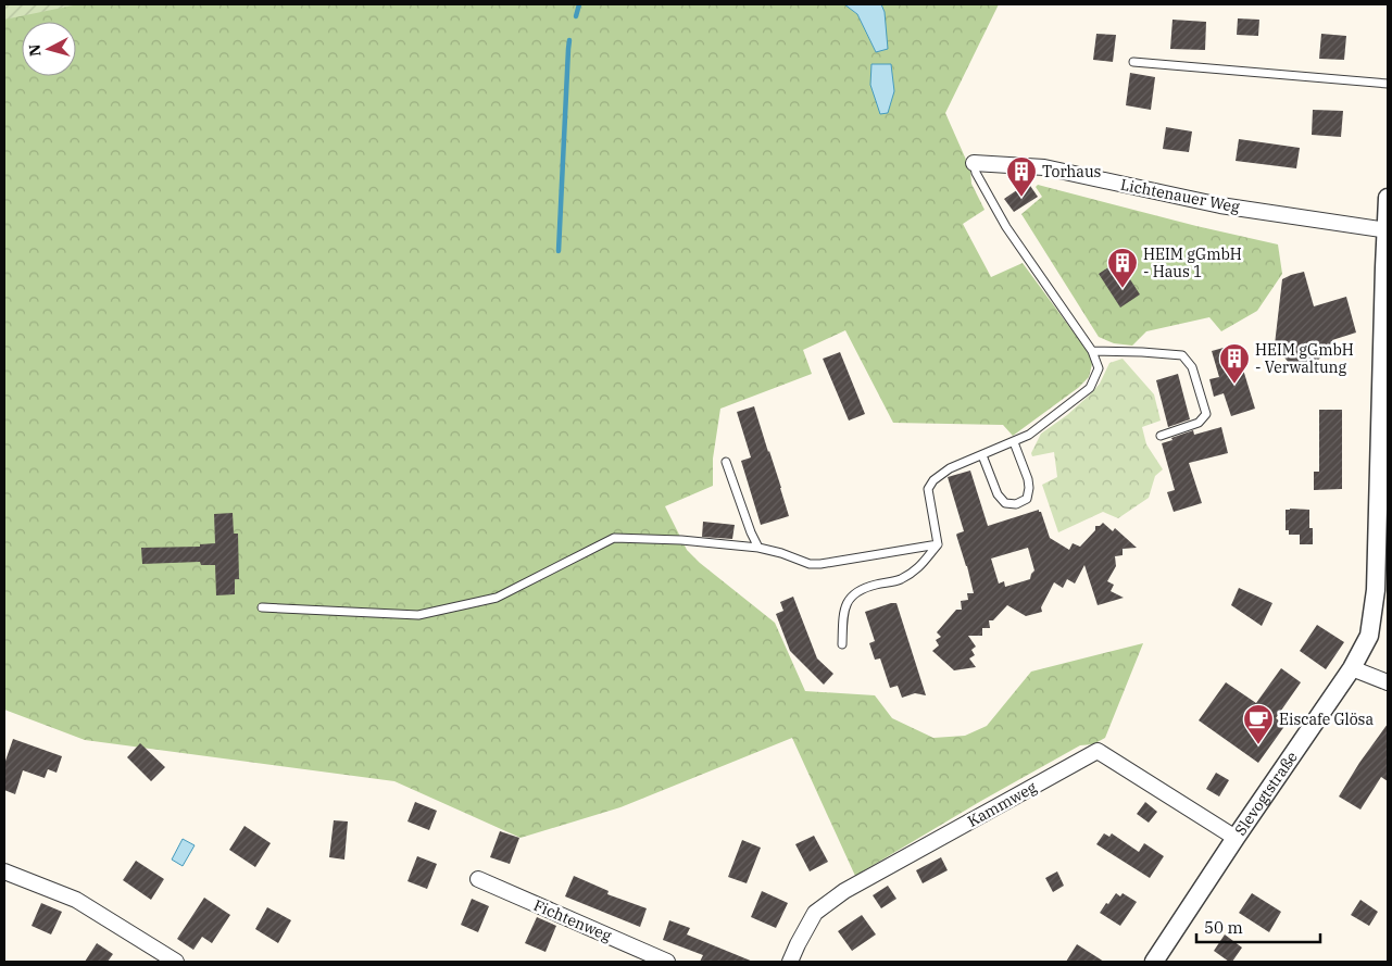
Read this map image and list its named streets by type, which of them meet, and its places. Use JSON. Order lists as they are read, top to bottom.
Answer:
{
  "streets": {
    "street": [
      "Lichtenauer Weg",
      "Slevogtstraße",
      "Kammweg",
      "Fichtenweg"
    ]
  },
  "crossings": [
    ["Lichtenauer Weg", "Slevogtstraße"],
    ["Slevogtstraße", "Kammweg"]
  ],
  "places": {
    "building": ["Torhaus", "HEIM gGmbH - Haus 1", "HEIM gGmbH - Verwaltung"],
    "cafe": ["Eiscafe Glösa"]
  },
  "scale_bar": "50 m",
  "north": "left"
}
